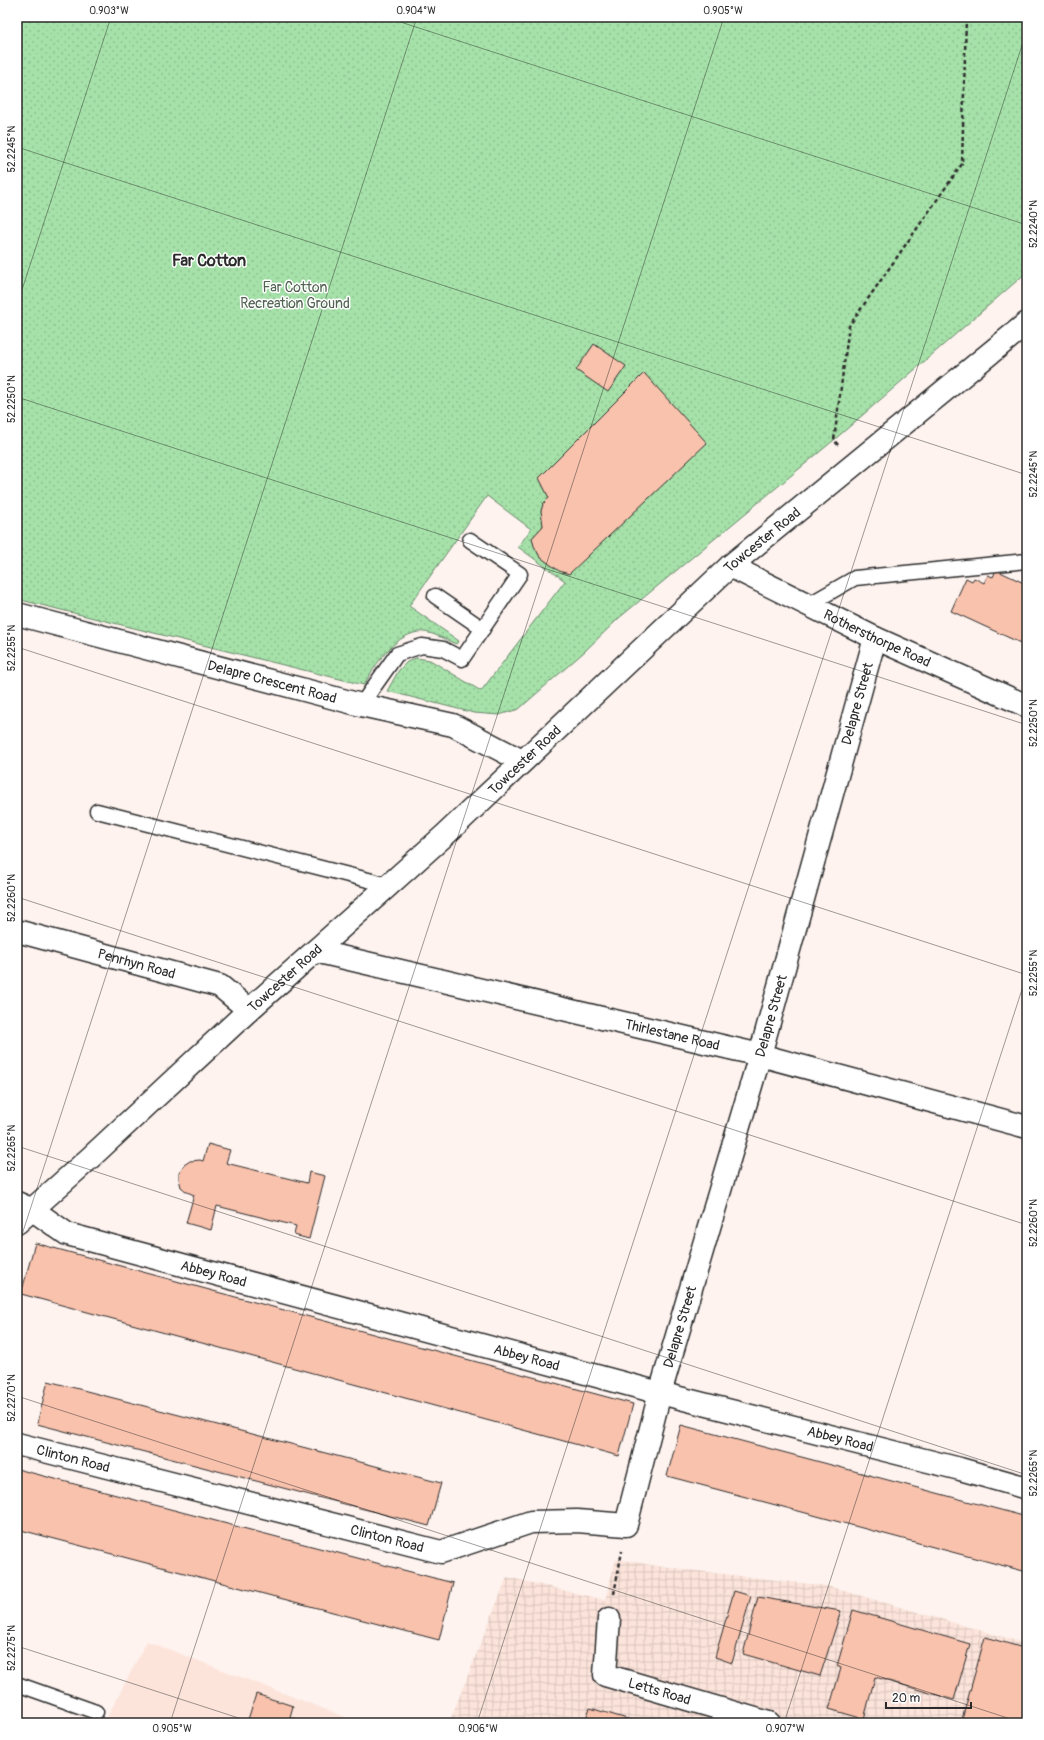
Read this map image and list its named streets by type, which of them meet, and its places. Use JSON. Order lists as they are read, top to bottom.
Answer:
{
  "streets": {
    "street": [
      "Towcester Road",
      "Rothersthorpe Road",
      "Delapre Crescent Road",
      "Delapre Street",
      "Penrhyn Road",
      "Thirlestane Road",
      "Abbey Road",
      "Clinton Road",
      "Letts Road"
    ]
  },
  "crossings": [
    ["Towcester Road", "Rothersthorpe Road"],
    ["Towcester Road", "Delapre Crescent Road"],
    ["Towcester Road", "Penrhyn Road"],
    ["Towcester Road", "Thirlestane Road"],
    ["Towcester Road", "Abbey Road"],
    ["Rothersthorpe Road", "Delapre Street"],
    ["Delapre Street", "Thirlestane Road"],
    ["Delapre Street", "Abbey Road"]
  ],
  "districts": ["Far Cotton"],
  "parks": ["Far Cotton Recreation Ground"],
  "scale_bar": "20 m",
  "coordinates": [
    "0.903°W",
    "0.904°W",
    "0.905°W",
    "52.2245°N",
    "52.2240°N",
    "52.2250°N",
    "52.2255°N",
    "52.2260°N",
    "52.2265°N",
    "52.2270°N",
    "52.2275°N",
    "0.906°W",
    "0.907°W"
  ]
}
